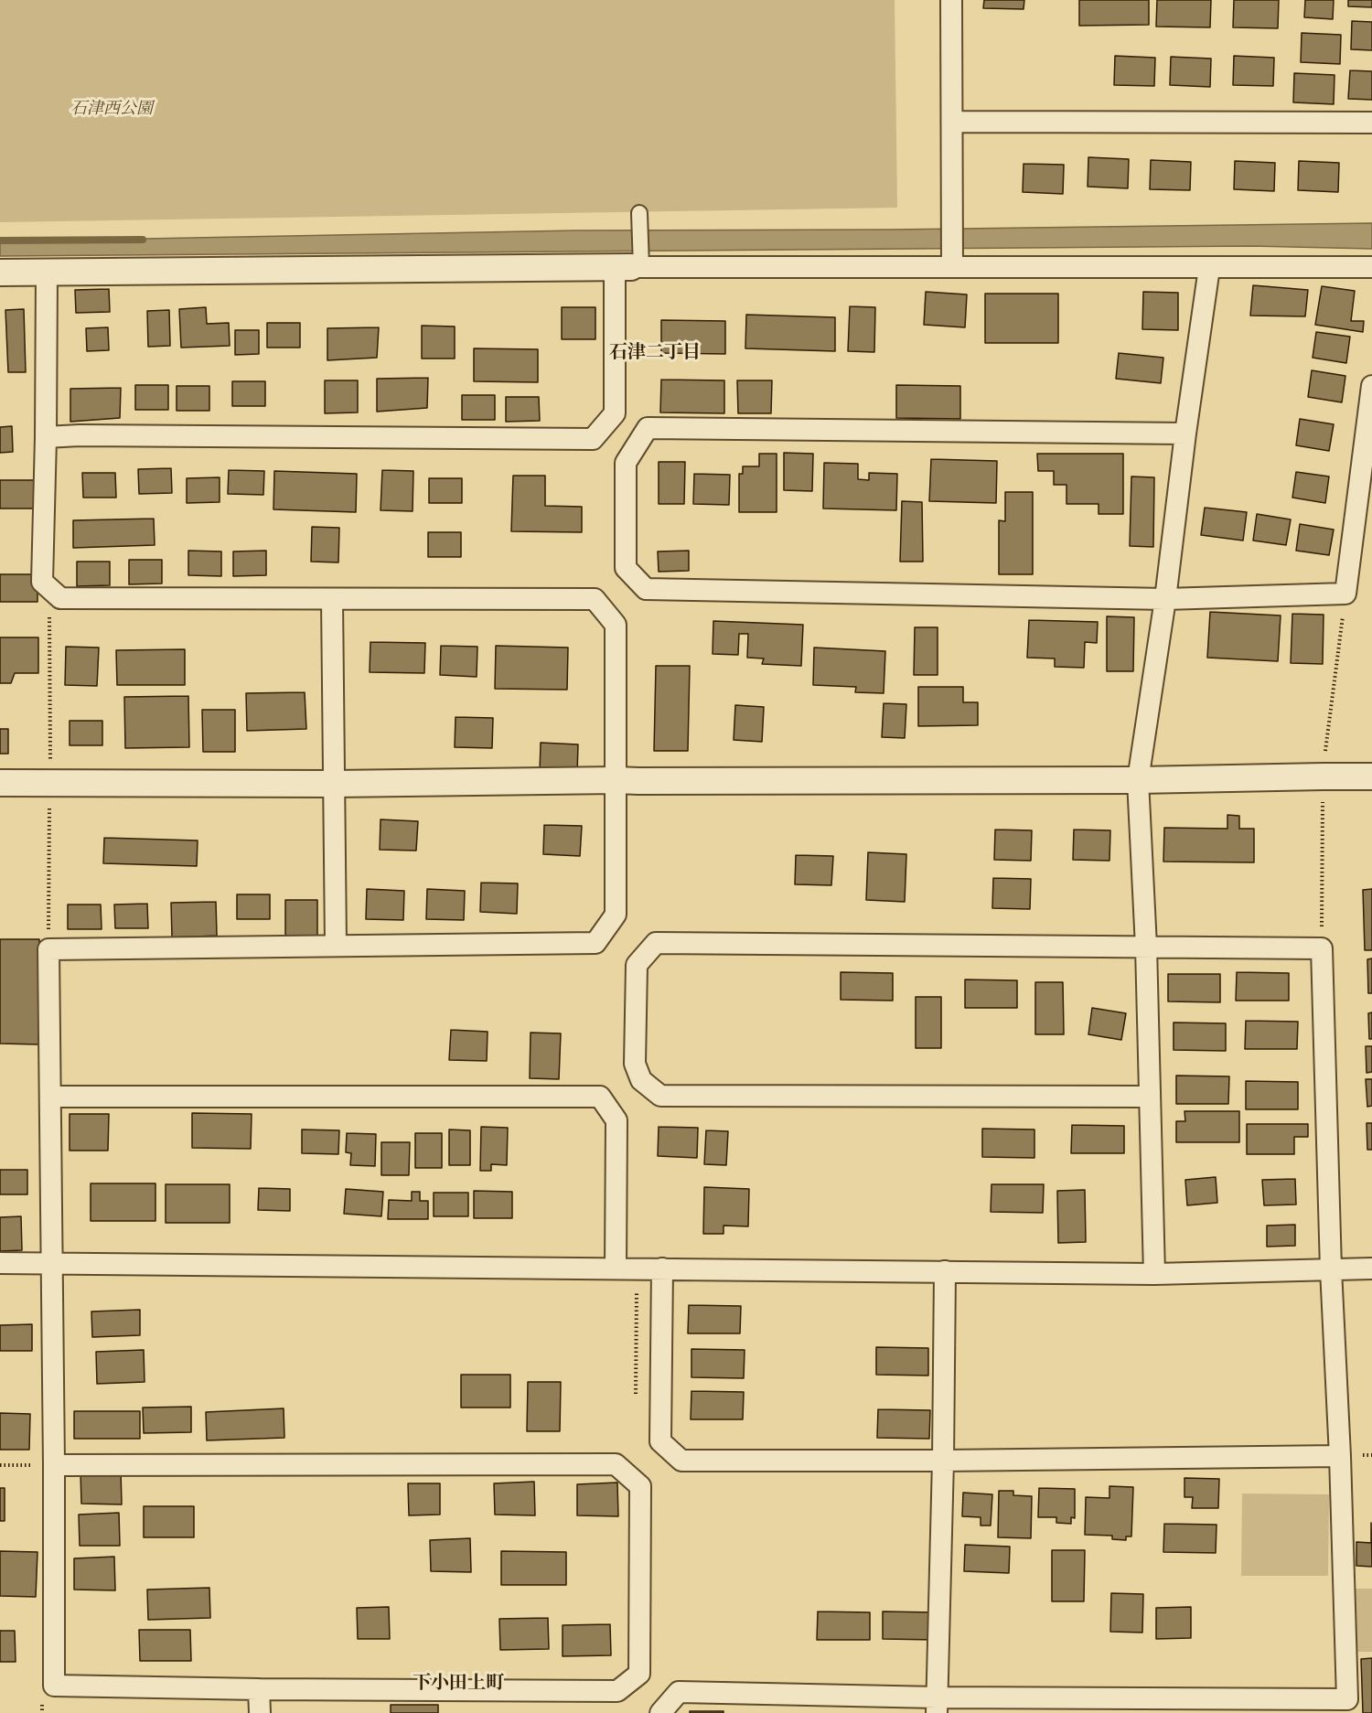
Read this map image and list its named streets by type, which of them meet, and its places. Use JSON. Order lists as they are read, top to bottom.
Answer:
{
  "districts": ["石津二丁目", "下小田上町"],
  "parks": ["石津西公園"]
}
